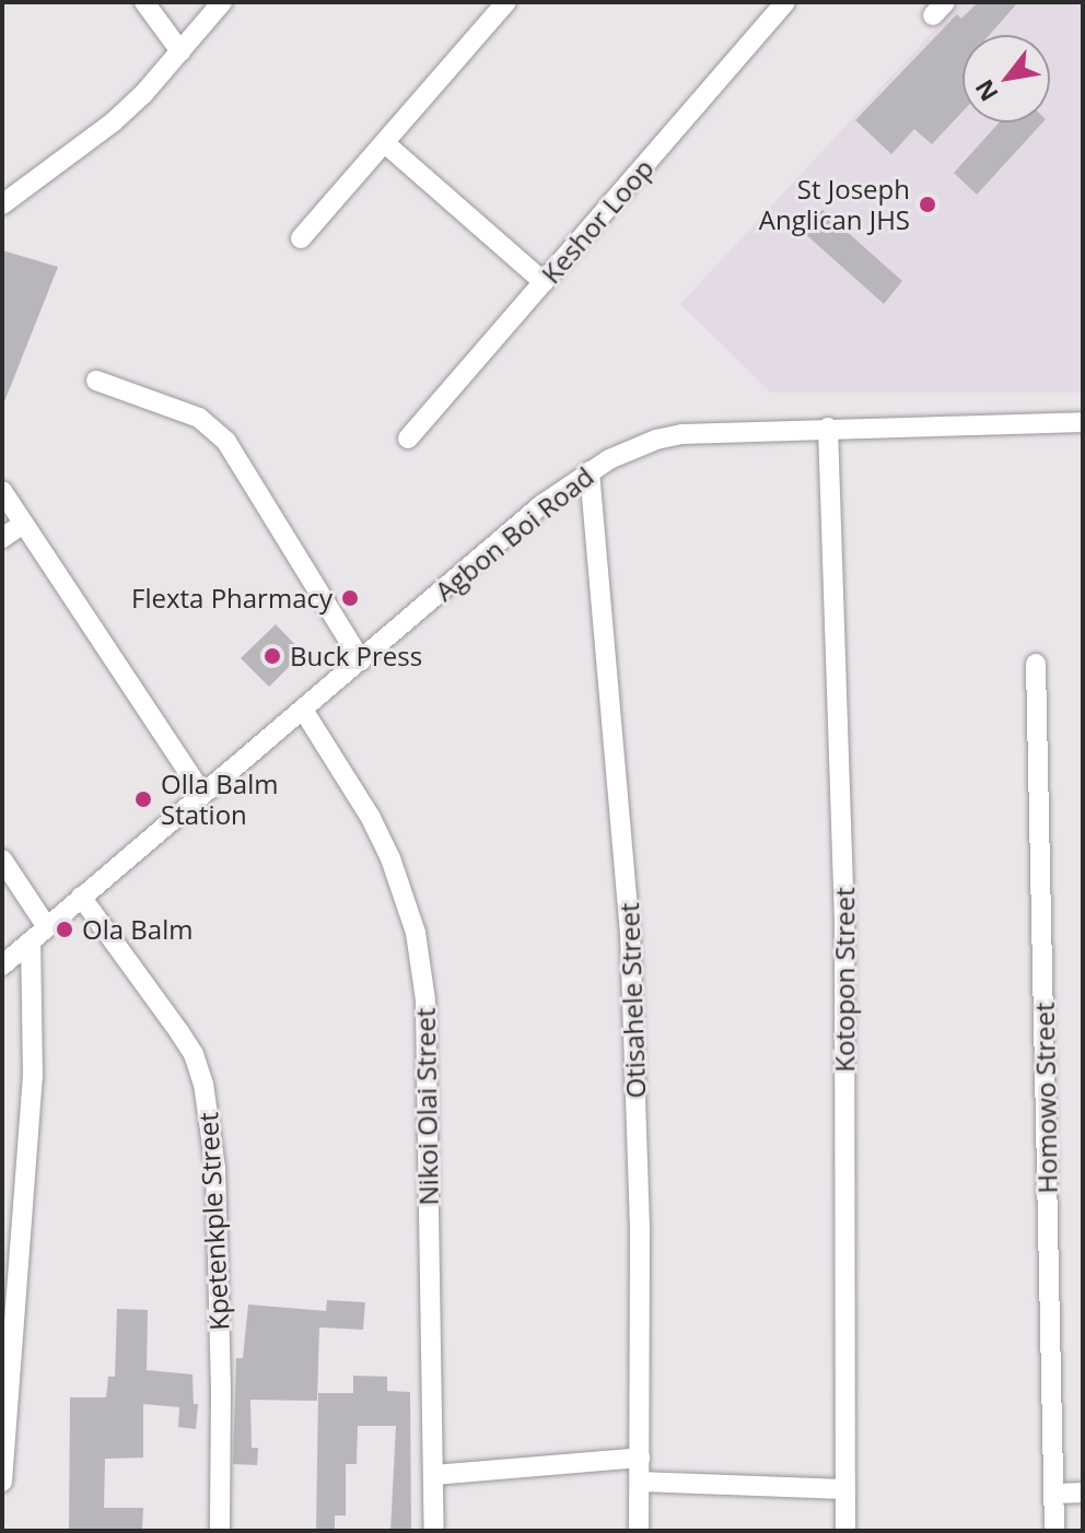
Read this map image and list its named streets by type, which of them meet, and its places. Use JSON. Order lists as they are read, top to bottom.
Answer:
{
  "streets": {
    "street": [
      "Keshor Loop",
      "Agbon Boi Road",
      "Kotopon Street",
      "Otisahele Street",
      "Homowo Street",
      "Nikoi Olai Street",
      "Kpetenkple Street"
    ]
  },
  "crossings": [
    ["Agbon Boi Road", "Kotopon Street"],
    ["Agbon Boi Road", "Otisahele Street"],
    ["Agbon Boi Road", "Nikoi Olai Street"],
    ["Agbon Boi Road", "Kpetenkple Street"]
  ],
  "places": [
    "St Joseph Anglican JHS",
    "Flexta Pharmacy",
    "Buck Press",
    "Olla Balm Station",
    "Ola Balm"
  ],
  "north": "bottom left"
}
